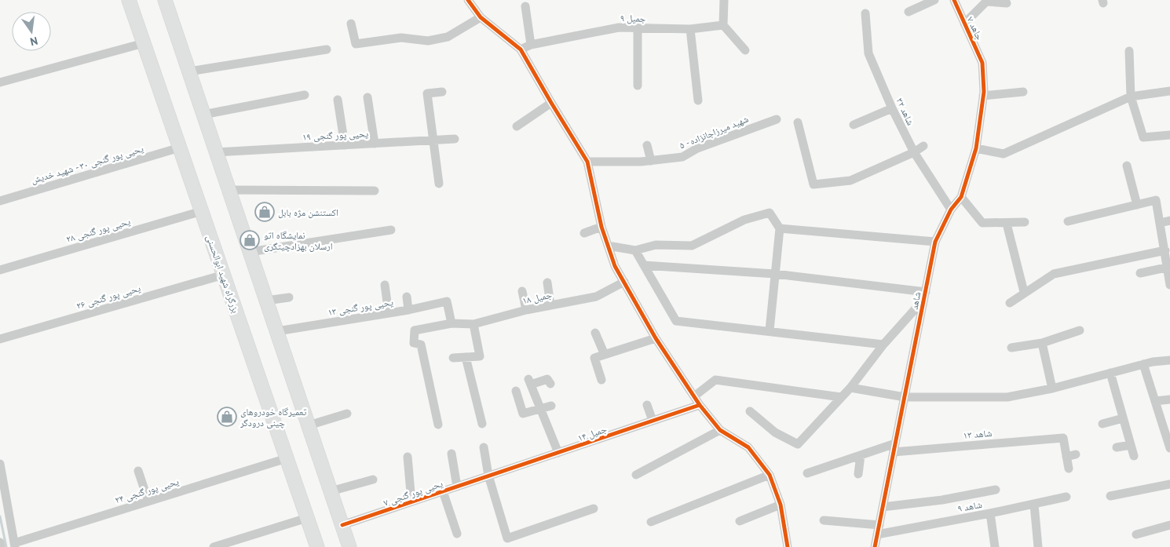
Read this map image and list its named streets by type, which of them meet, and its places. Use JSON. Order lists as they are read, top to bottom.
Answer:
{
  "streets": {
    "main road": ["بزرگراه شهید ابوالحسنی"],
    "street": [
      "جمیل ۹",
      "جاهد ۷",
      "شاهد ۳۲",
      "شهید میرزاجانزاده - ۵",
      "یحیی پور گنجی ۱۹",
      "یحیی پور گنجی ۳۰ - شهید خدیش",
      "یحیی پور گنجی ۲۸",
      "یحیی پور گنجی ۲۶",
      "جمیل ۱۸",
      "شاهد",
      "یحیی پور گنجی ۱۳",
      "جمیل ۱۴",
      "شاهد ۱۳",
      "یحیی پور گنجی ۲۴",
      "یحیی پور گنجی ۷",
      "شاهد ۹"
    ]
  },
  "crossings": [
    ["جاهد ۷", "شاهد"],
    ["شاهد ۳۲", "شاهد"],
    ["یحیی پور گنجی ۳۰ - شهید خدیش", "بزرگراه شهید ابوالحسنی"],
    ["یحیی پور گنجی ۲۸", "بزرگراه شهید ابوالحسنی"],
    ["بزرگراه شهید ابوالحسنی", "یحیی پور گنجی ۲۶"],
    ["بزرگراه شهید ابوالحسنی", "یحیی پور گنجی ۲۴"],
    ["جمیل ۱۸", "یحیی پور گنجی ۱۳"],
    ["شاهد", "شاهد ۱۳"],
    ["شاهد", "شاهد ۹"],
    ["جمیل ۱۴", "یحیی پور گنجی ۷"]
  ],
  "places": {
    "shop": ["اکستنشن مژه بابل", "نمایشگاه اتو ارسلان بهزادچیتگری", "تعمیرگاه خودروهای چینی درودگر"]
  },
  "north": "bottom"
}
